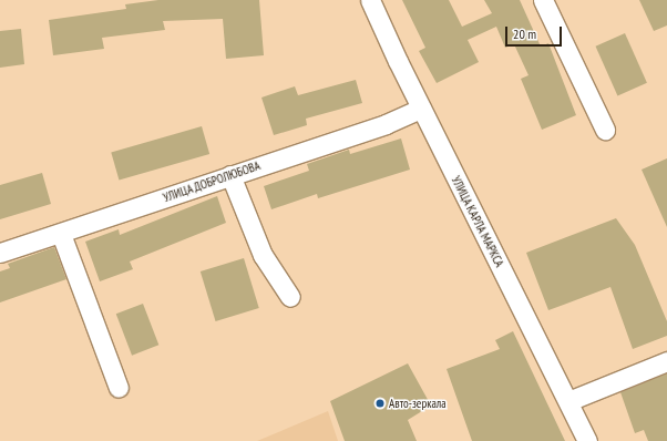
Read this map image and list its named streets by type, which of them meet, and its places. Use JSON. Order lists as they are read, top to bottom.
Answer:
{
  "streets": {
    "street": ["УЛИЦА ДОБРОЛЮБОВА", "УЛИЦА КАРЛА МАРКСА"]
  },
  "crossings": [
    ["УЛИЦА ДОБРОЛЮБОВА", "УЛИЦА КАРЛА МАРКСА"]
  ],
  "places": ["Авто-зеркала"],
  "scale_bar": "20 m"
}
